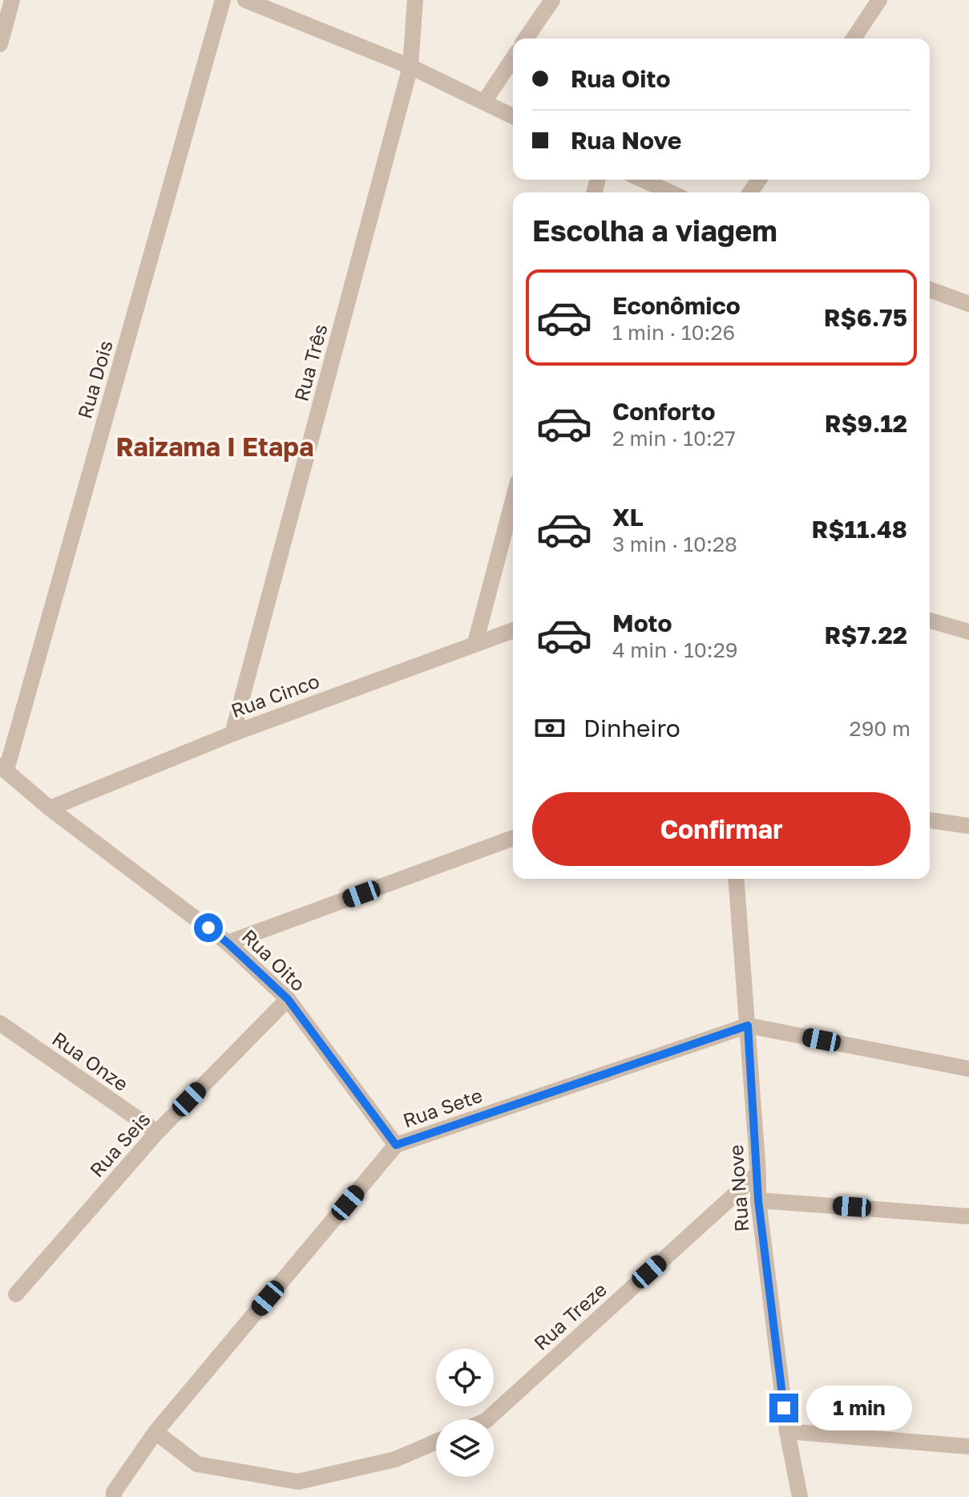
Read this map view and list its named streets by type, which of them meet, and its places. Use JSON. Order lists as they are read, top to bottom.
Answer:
{
  "streets": {
    "street": [
      "Rua Três",
      "Rua Dois",
      "Rua Cinco",
      "Rua Oito",
      "Rua Onze",
      "Rua Sete",
      "Rua Seis",
      "Rua Nove",
      "Rua Treze"
    ]
  },
  "crossings": [
    ["Rua Três", "Rua Cinco"],
    ["Rua Dois", "Rua Oito"],
    ["Rua Cinco", "Rua Oito"],
    ["Rua Oito", "Rua Sete"],
    ["Rua Oito", "Rua Seis"],
    ["Rua Onze", "Rua Seis"],
    ["Rua Sete", "Rua Nove"],
    ["Rua Nove", "Rua Treze"]
  ],
  "districts": ["Raizama I Etapa"],
  "page": {
    "banner": ["Rua Oito", "Rua Nove"],
    "heading": "Escolha a viagem",
    "list": [
      {
        "name": "Econômico",
        "note": "1 min · 10:26",
        "value": "R$6.75"
      },
      {
        "name": "Conforto",
        "note": "2 min · 10:27",
        "value": "R$9.12"
      },
      {
        "name": "XL",
        "note": "3 min · 10:28",
        "value": "R$11.48"
      },
      {
        "name": "Moto",
        "note": "4 min · 10:29",
        "value": "R$7.22"
      }
    ],
    "pay": ["Dinheiro", "290 m"],
    "buttons": "Confirmar",
    "bubble": "1 min"
  }
}
